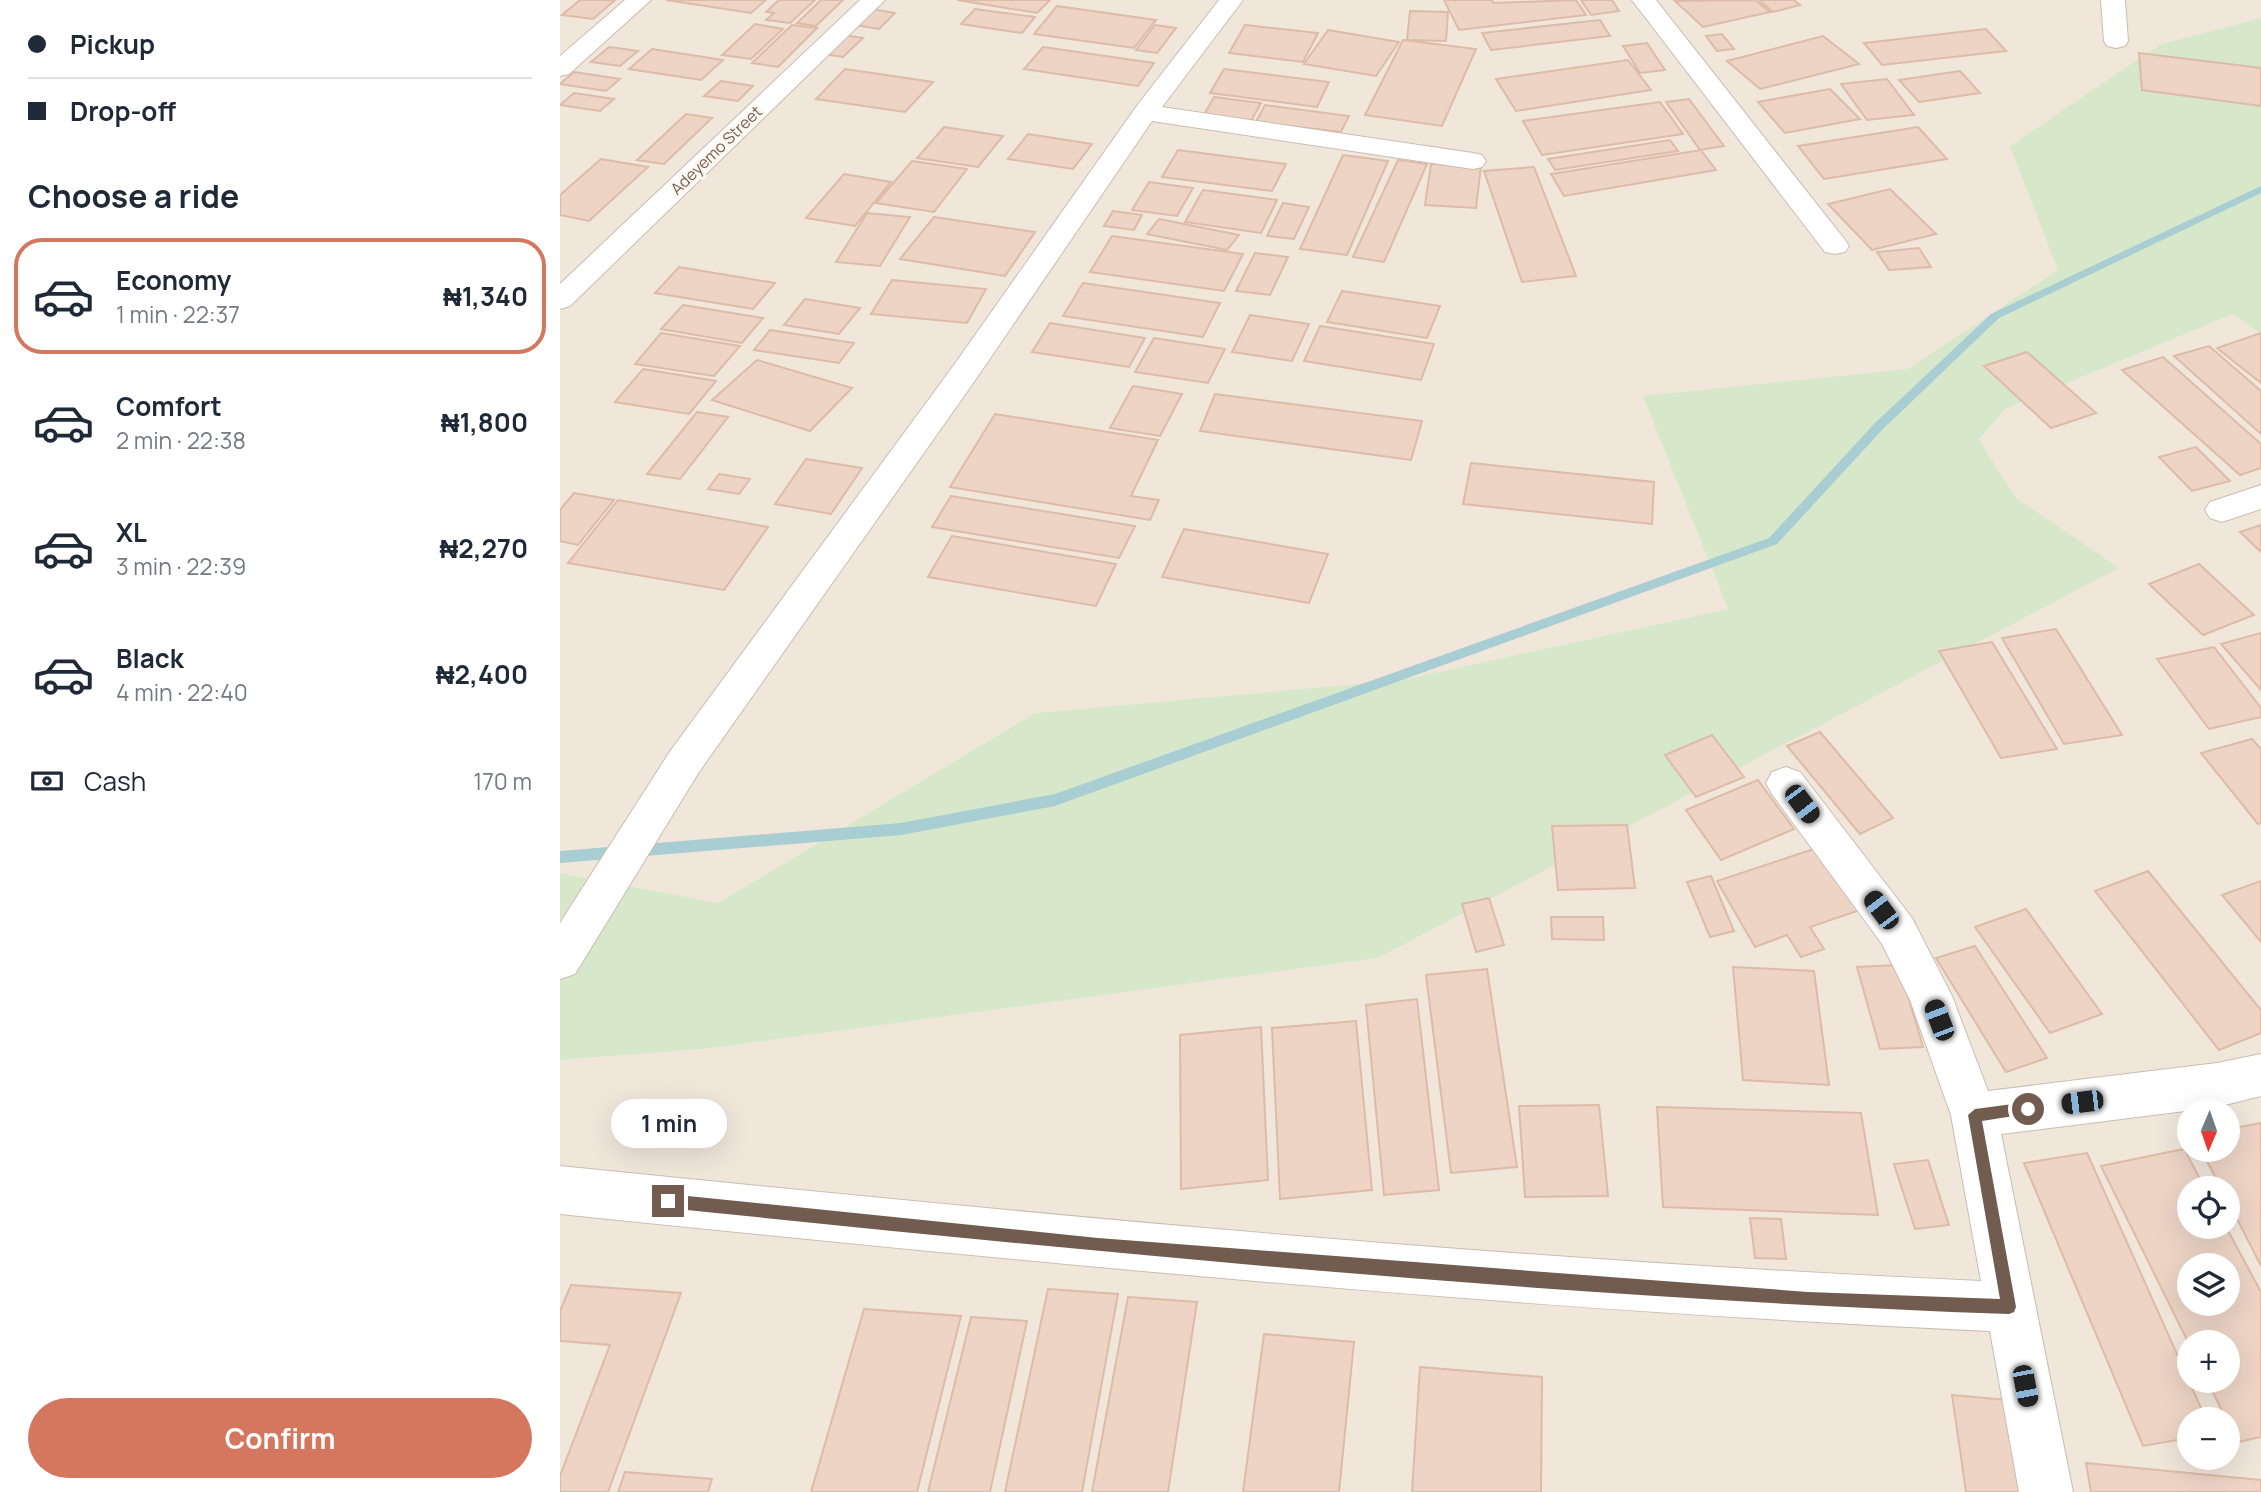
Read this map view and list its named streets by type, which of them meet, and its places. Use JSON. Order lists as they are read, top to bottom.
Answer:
{
  "streets": {
    "street": ["Adeyemo Street"]
  },
  "north": "bottom",
  "page": {
    "banner": ["Pickup", "Drop-off"],
    "heading": "Choose a ride",
    "list": [
      {
        "name": "Economy",
        "note": "1 min · 22:37",
        "value": "₦1,340"
      },
      {
        "name": "Comfort",
        "note": "2 min · 22:38",
        "value": "₦1,800"
      },
      {
        "name": "XL",
        "note": "3 min · 22:39",
        "value": "₦2,270"
      },
      {
        "name": "Black",
        "note": "4 min · 22:40",
        "value": "₦2,400"
      }
    ],
    "pay": ["Cash", "170 m"],
    "map_buttons": ["+", "−"],
    "bubble": "1 min",
    "buttons": "Confirm"
  }
}
